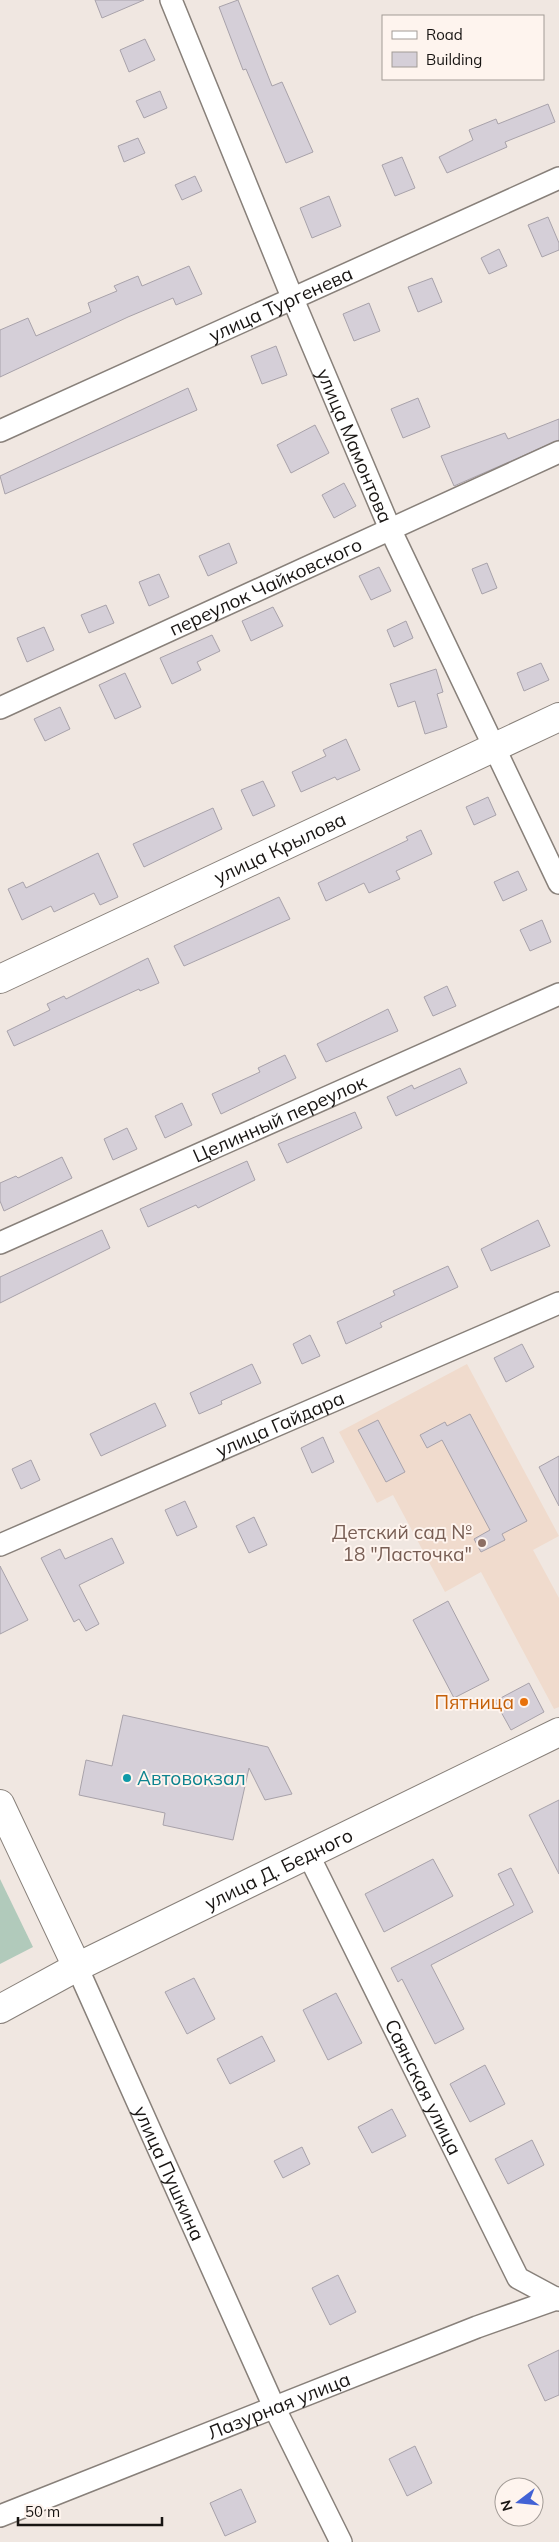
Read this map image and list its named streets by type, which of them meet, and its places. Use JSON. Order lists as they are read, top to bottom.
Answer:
{
  "streets": {
    "street": [
      "улица Тургенева",
      "улица Мамонтова",
      "переулок Чайковского",
      "улица Крылова",
      "Целинный переулок",
      "улица Гайдара",
      "улица Д. Бедного",
      "Саянская улица",
      "улица Пушкина",
      "Лазурная улица"
    ]
  },
  "crossings": [
    ["улица Тургенева", "улица Мамонтова"],
    ["улица Мамонтова", "переулок Чайковского"],
    ["улица Мамонтова", "улица Крылова"],
    ["улица Д. Бедного", "Саянская улица"],
    ["улица Д. Бедного", "улица Пушкина"],
    ["Саянская улица", "Лазурная улица"],
    ["улица Пушкина", "Лазурная улица"]
  ],
  "places": ["Детский сад № 18 \"Ласточка\"", "Пятница", "Автовокзал"],
  "legend": ["Road", "Building"],
  "scale_bar": "50 m",
  "north": "left"
}
